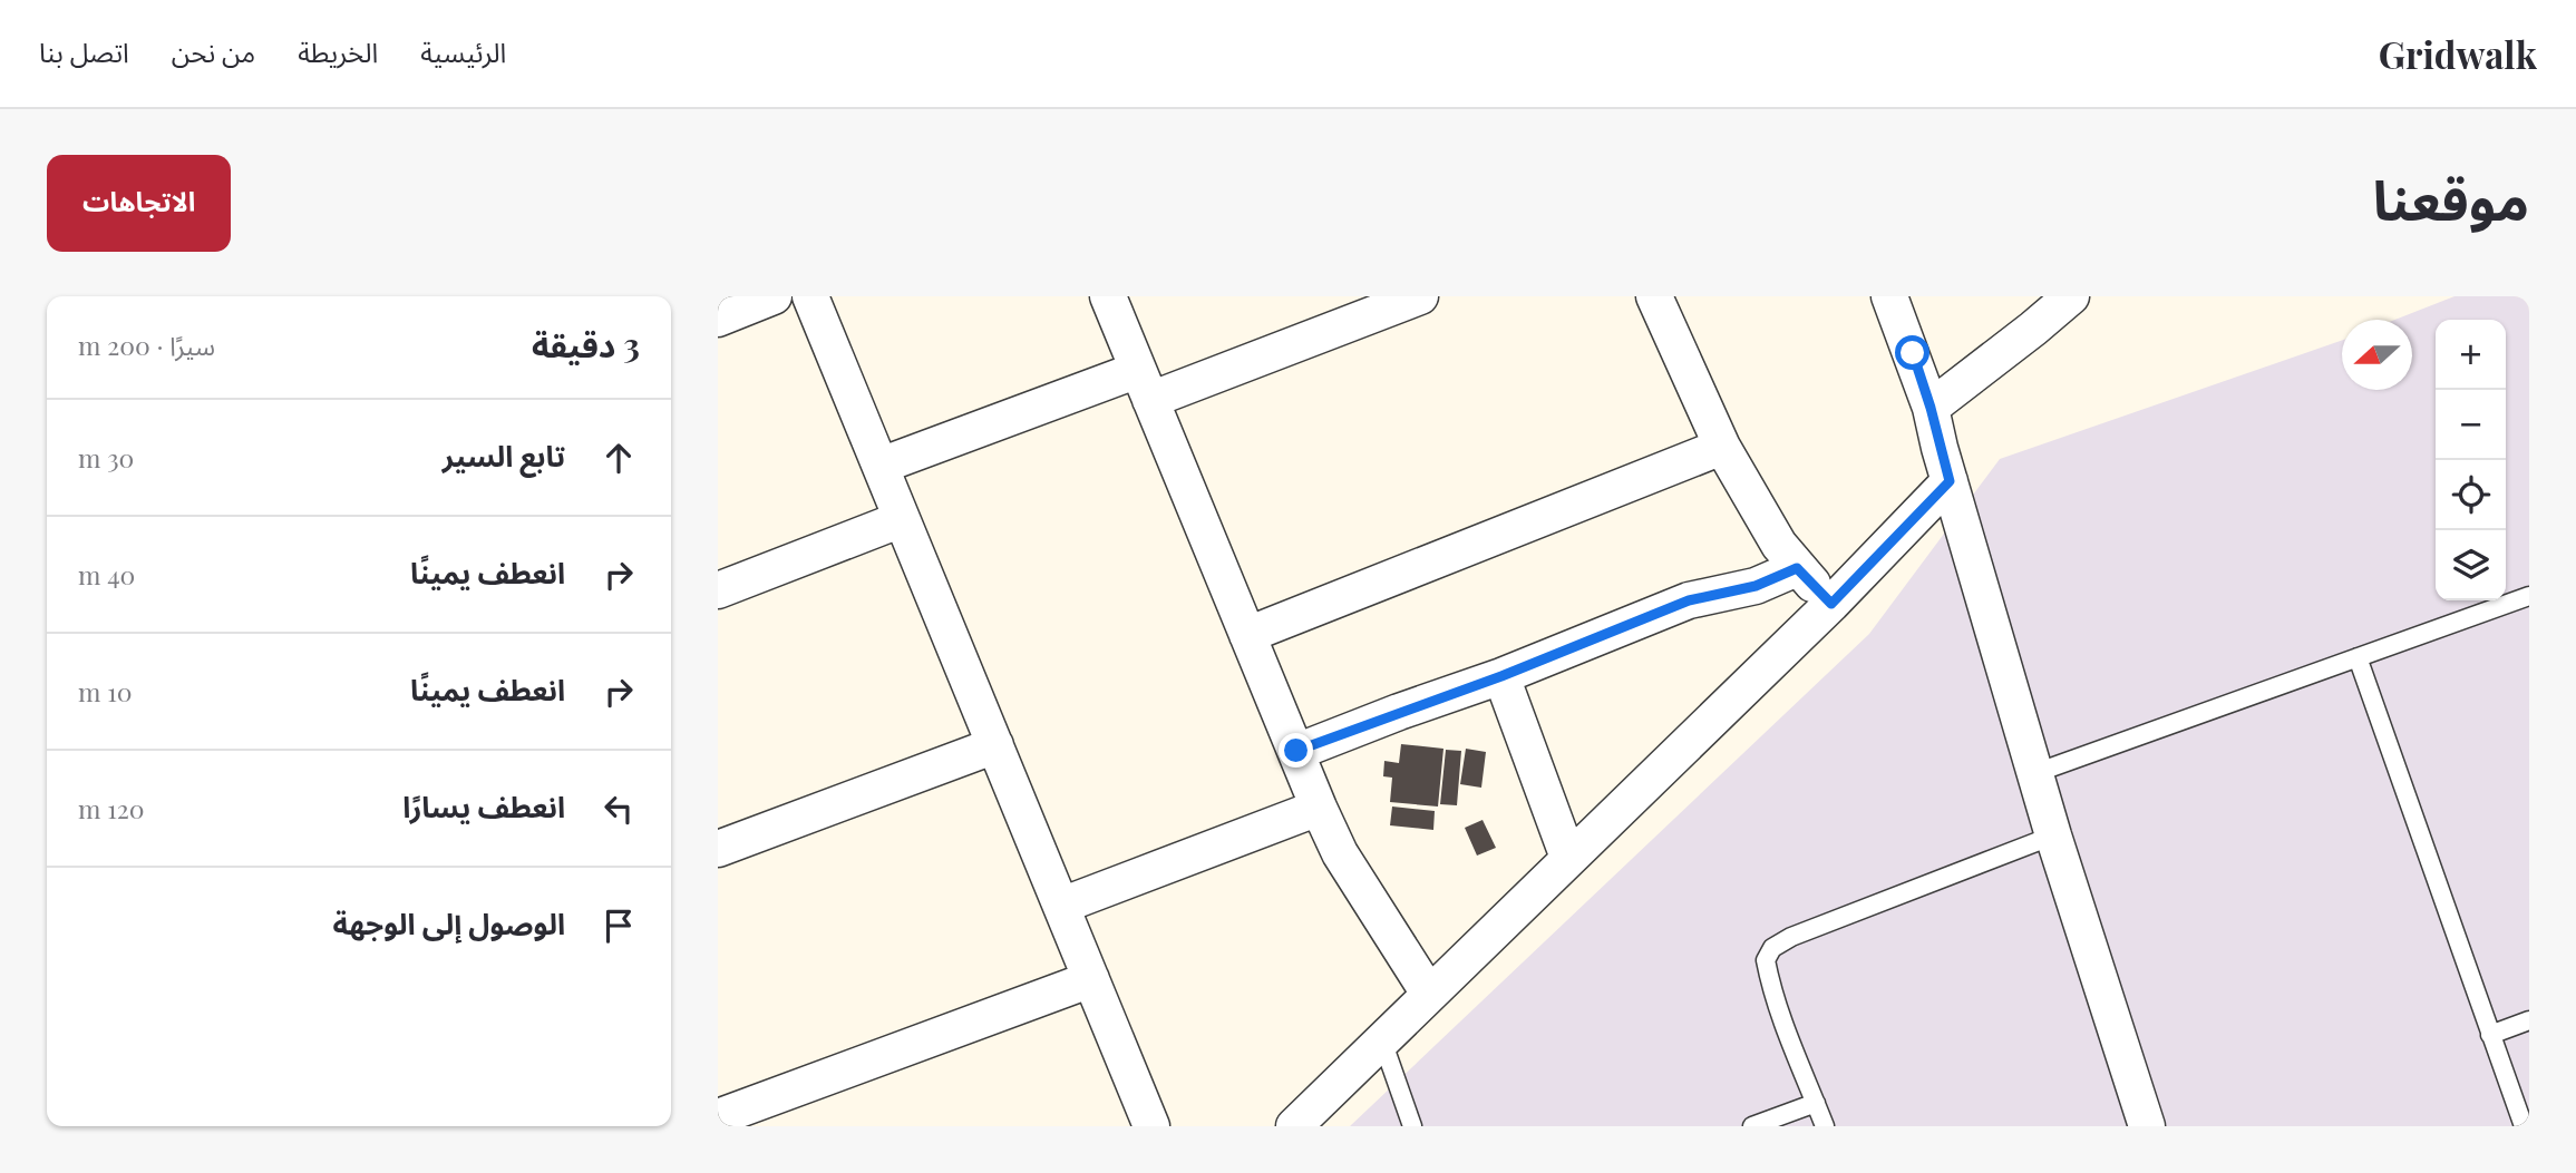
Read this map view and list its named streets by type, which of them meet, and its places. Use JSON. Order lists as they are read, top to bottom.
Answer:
{
  "north": "left",
  "page": {
    "header": "Gridwalk",
    "nav": [
      "الرئيسية",
      "الخريطة",
      "من نحن",
      "اتصل بنا"
    ],
    "title": "موقعنا",
    "buttons": "الاتجاهات",
    "heading": ["3 دقيقة", "سيرًا · 200 m"],
    "map_buttons": ["+", "−"],
    "list": [
      ["تابع السير", "30 m"],
      ["انعطف يمينًا", "40 m"],
      ["انعطف يمينًا", "10 m"],
      ["انعطف يسارًا", "120 m"],
      "الوصول إلى الوجهة"
    ]
  }
}
